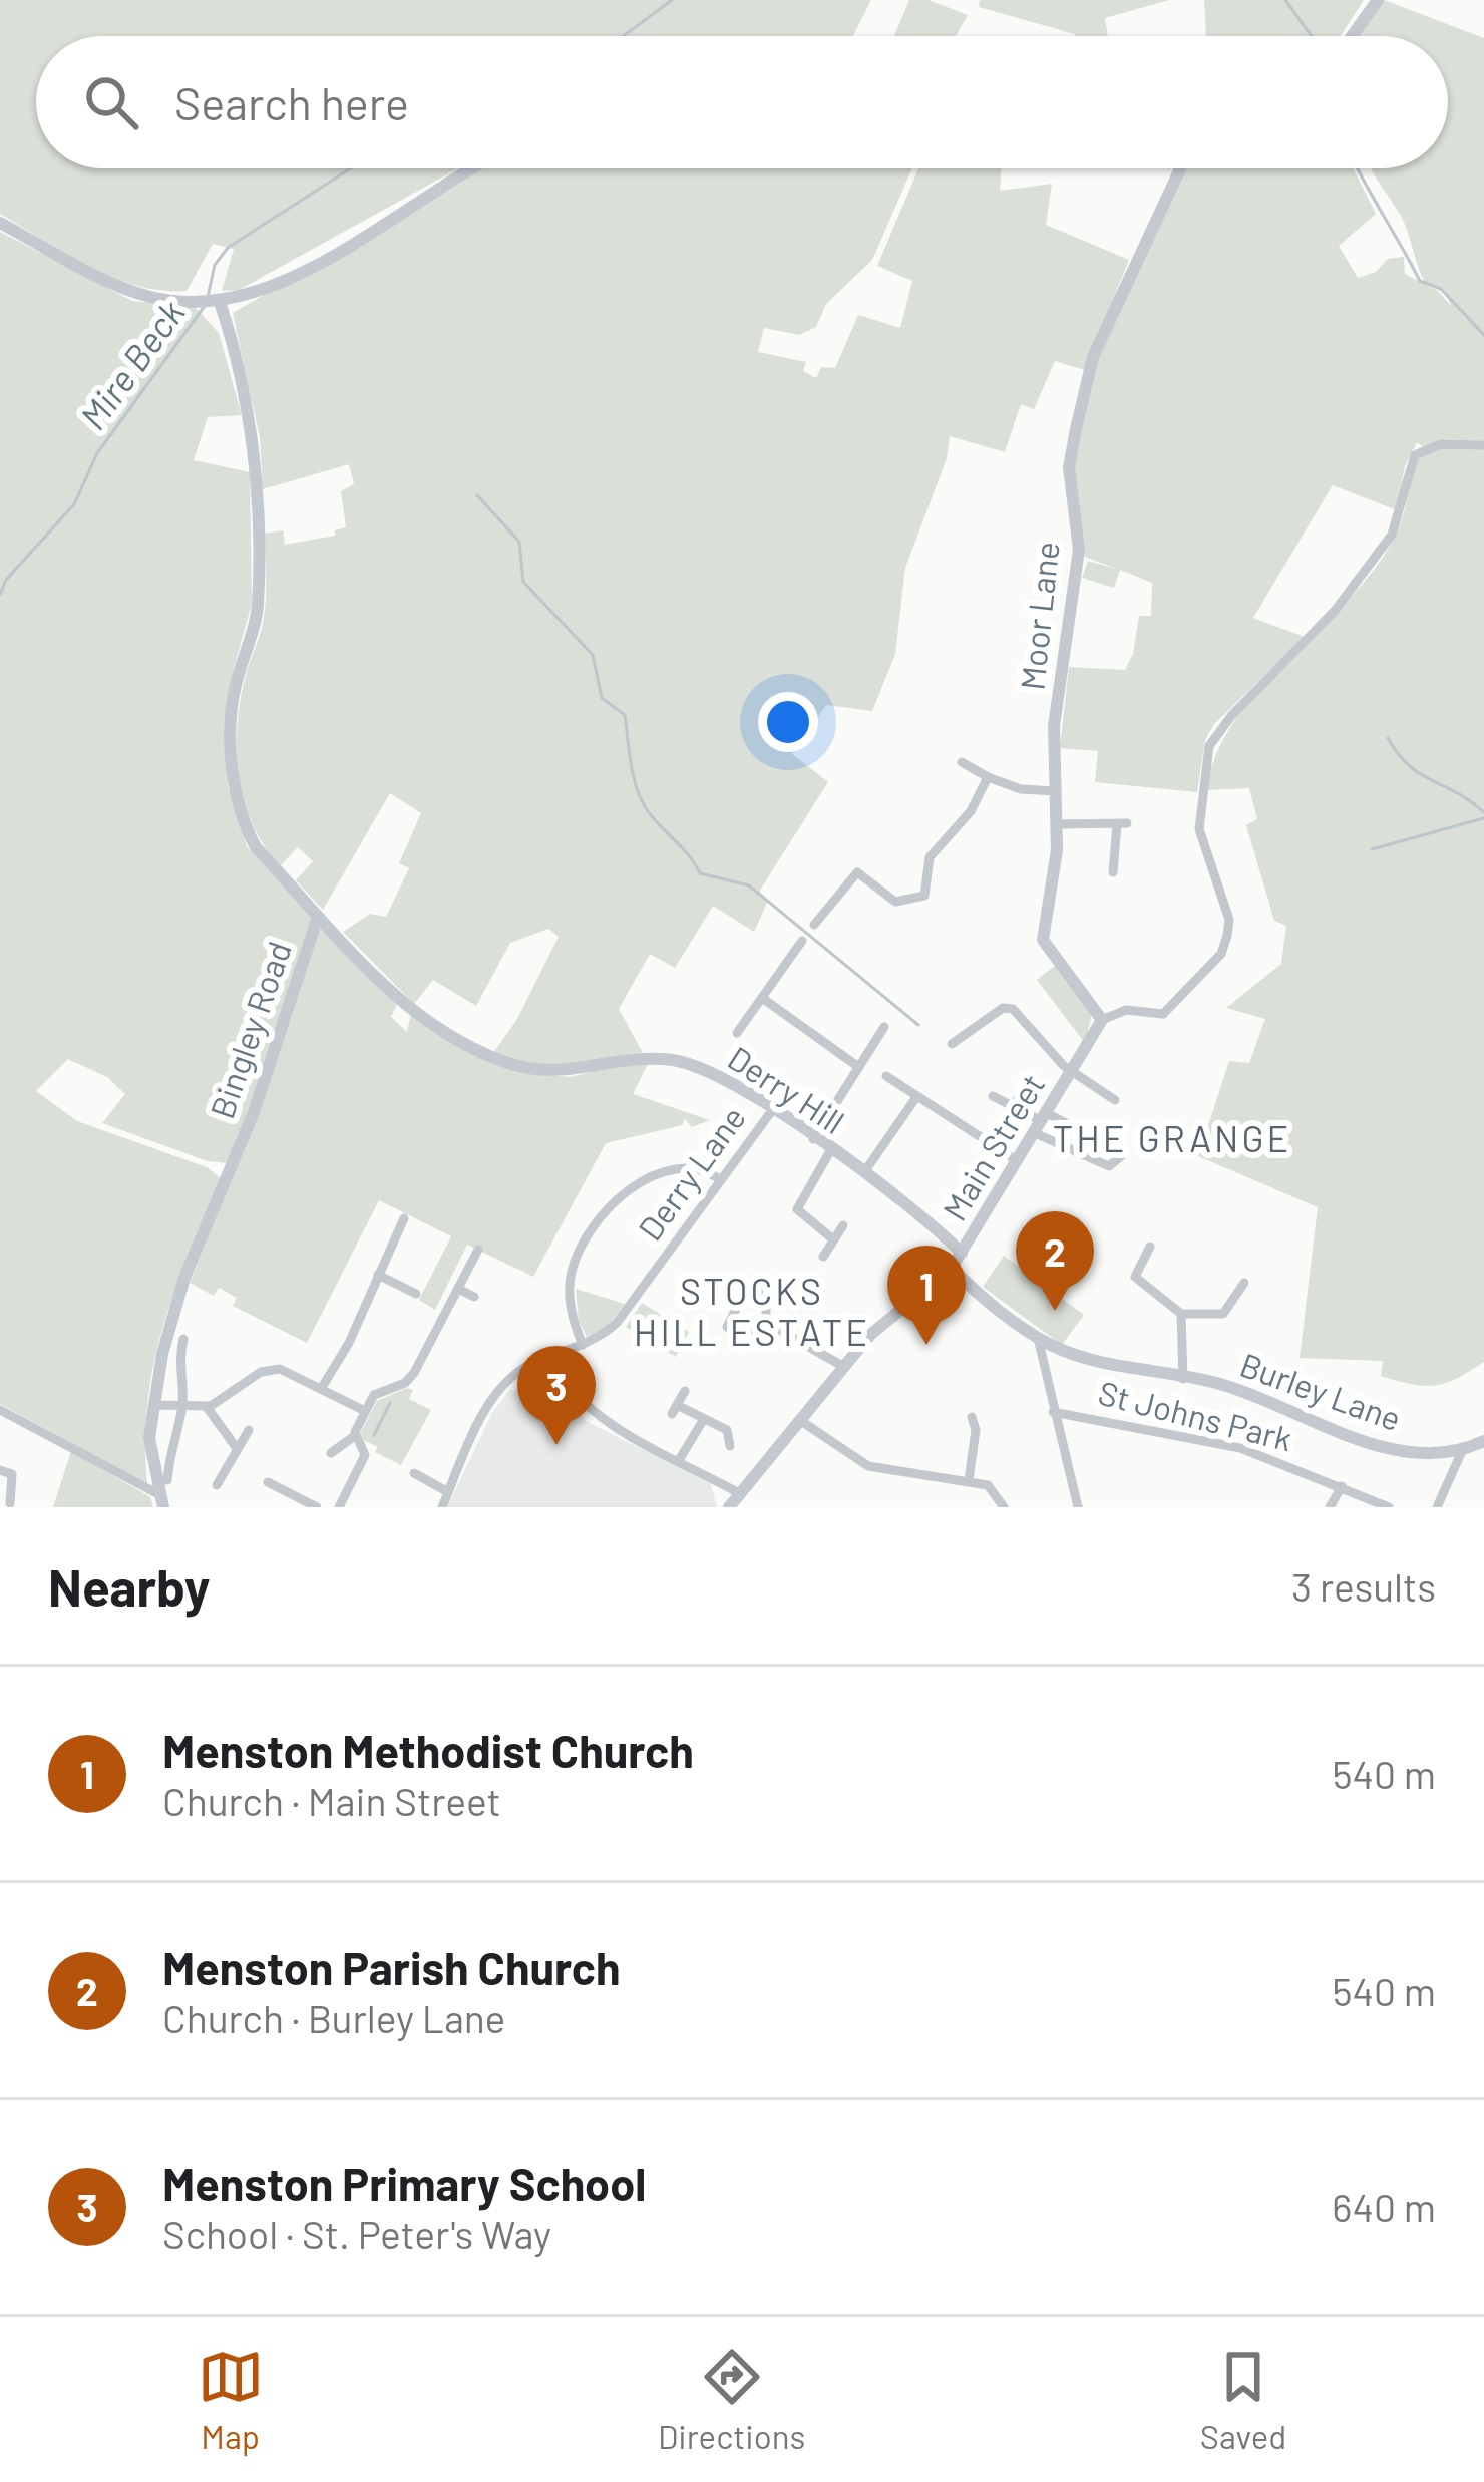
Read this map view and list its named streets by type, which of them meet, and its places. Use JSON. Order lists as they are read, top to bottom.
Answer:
{
  "streets": {
    "street": [
      "Moor Lane",
      "Bingley Road",
      "Derry Hill",
      "Main Street",
      "Derry Lane",
      "Burley Lane",
      "St Johns Park"
    ]
  },
  "crossings": [
    ["Moor Lane", "Main Street"],
    ["Bingley Road", "Derry Hill"],
    ["Derry Hill", "Main Street"],
    ["Derry Hill", "Derry Lane"],
    ["Main Street", "Burley Lane"]
  ],
  "districts": ["THE GRANGE", "STOCKS HILL ESTATE"],
  "water": ["Mire Beck"],
  "page": {
    "search": "Search here",
    "pins": ["2", "1", "3"],
    "heading": ["Nearby", "3 results"],
    "list": [
      {
        "mark": "1",
        "name": "Menston Methodist Church",
        "note": "Church · Main Street",
        "value": "540 m"
      },
      {
        "mark": "2",
        "name": "Menston Parish Church",
        "note": "Church · Burley Lane",
        "value": "540 m"
      },
      {
        "mark": "3",
        "name": "Menston Primary School",
        "note": "School · St. Peter's Way",
        "value": "640 m"
      }
    ],
    "nav": ["Map", "Directions", "Saved"]
  }
}
